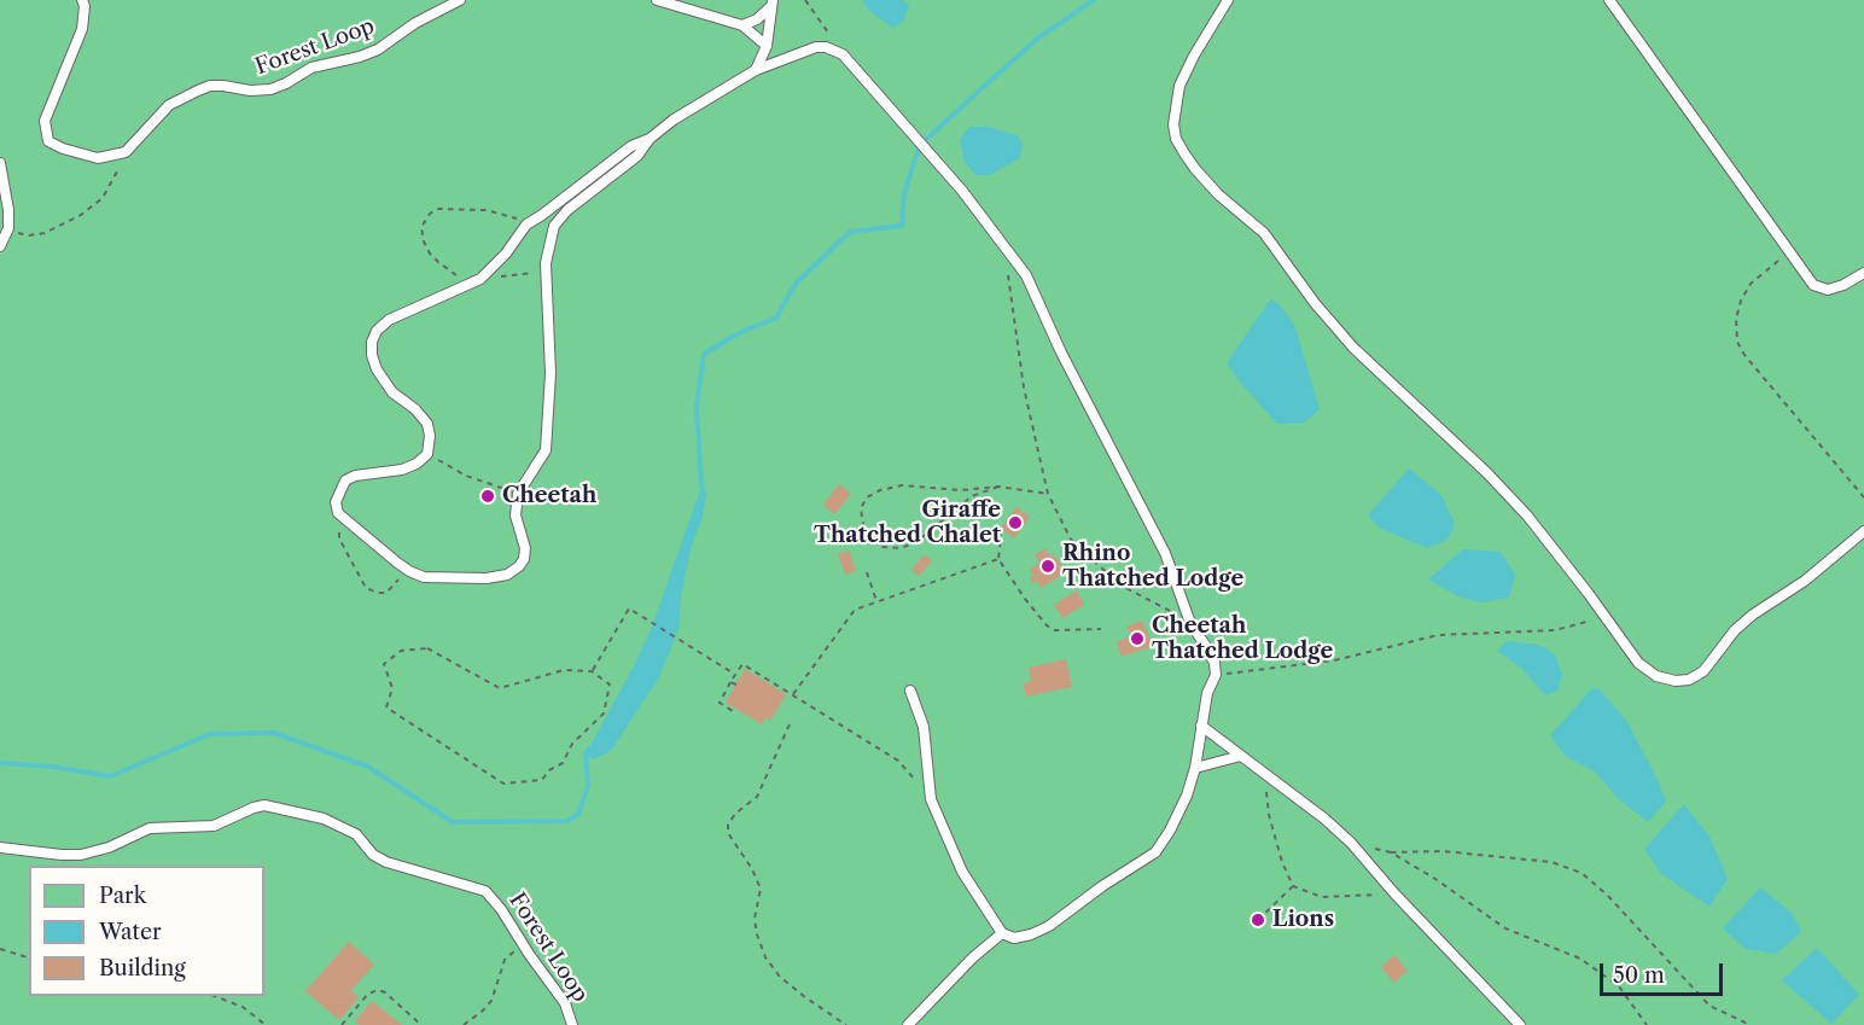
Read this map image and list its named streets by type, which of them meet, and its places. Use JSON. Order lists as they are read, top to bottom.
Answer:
{
  "streets": {
    "lane": ["Forest Loop"]
  },
  "places": [
    "Cheetah",
    "Giraffe Thatched Chalet",
    "Rhino Thatched Lodge",
    "Cheetah Thatched Lodge",
    "Lions"
  ],
  "legend": ["Park", "Water", "Building"],
  "scale_bar": "50 m"
}
